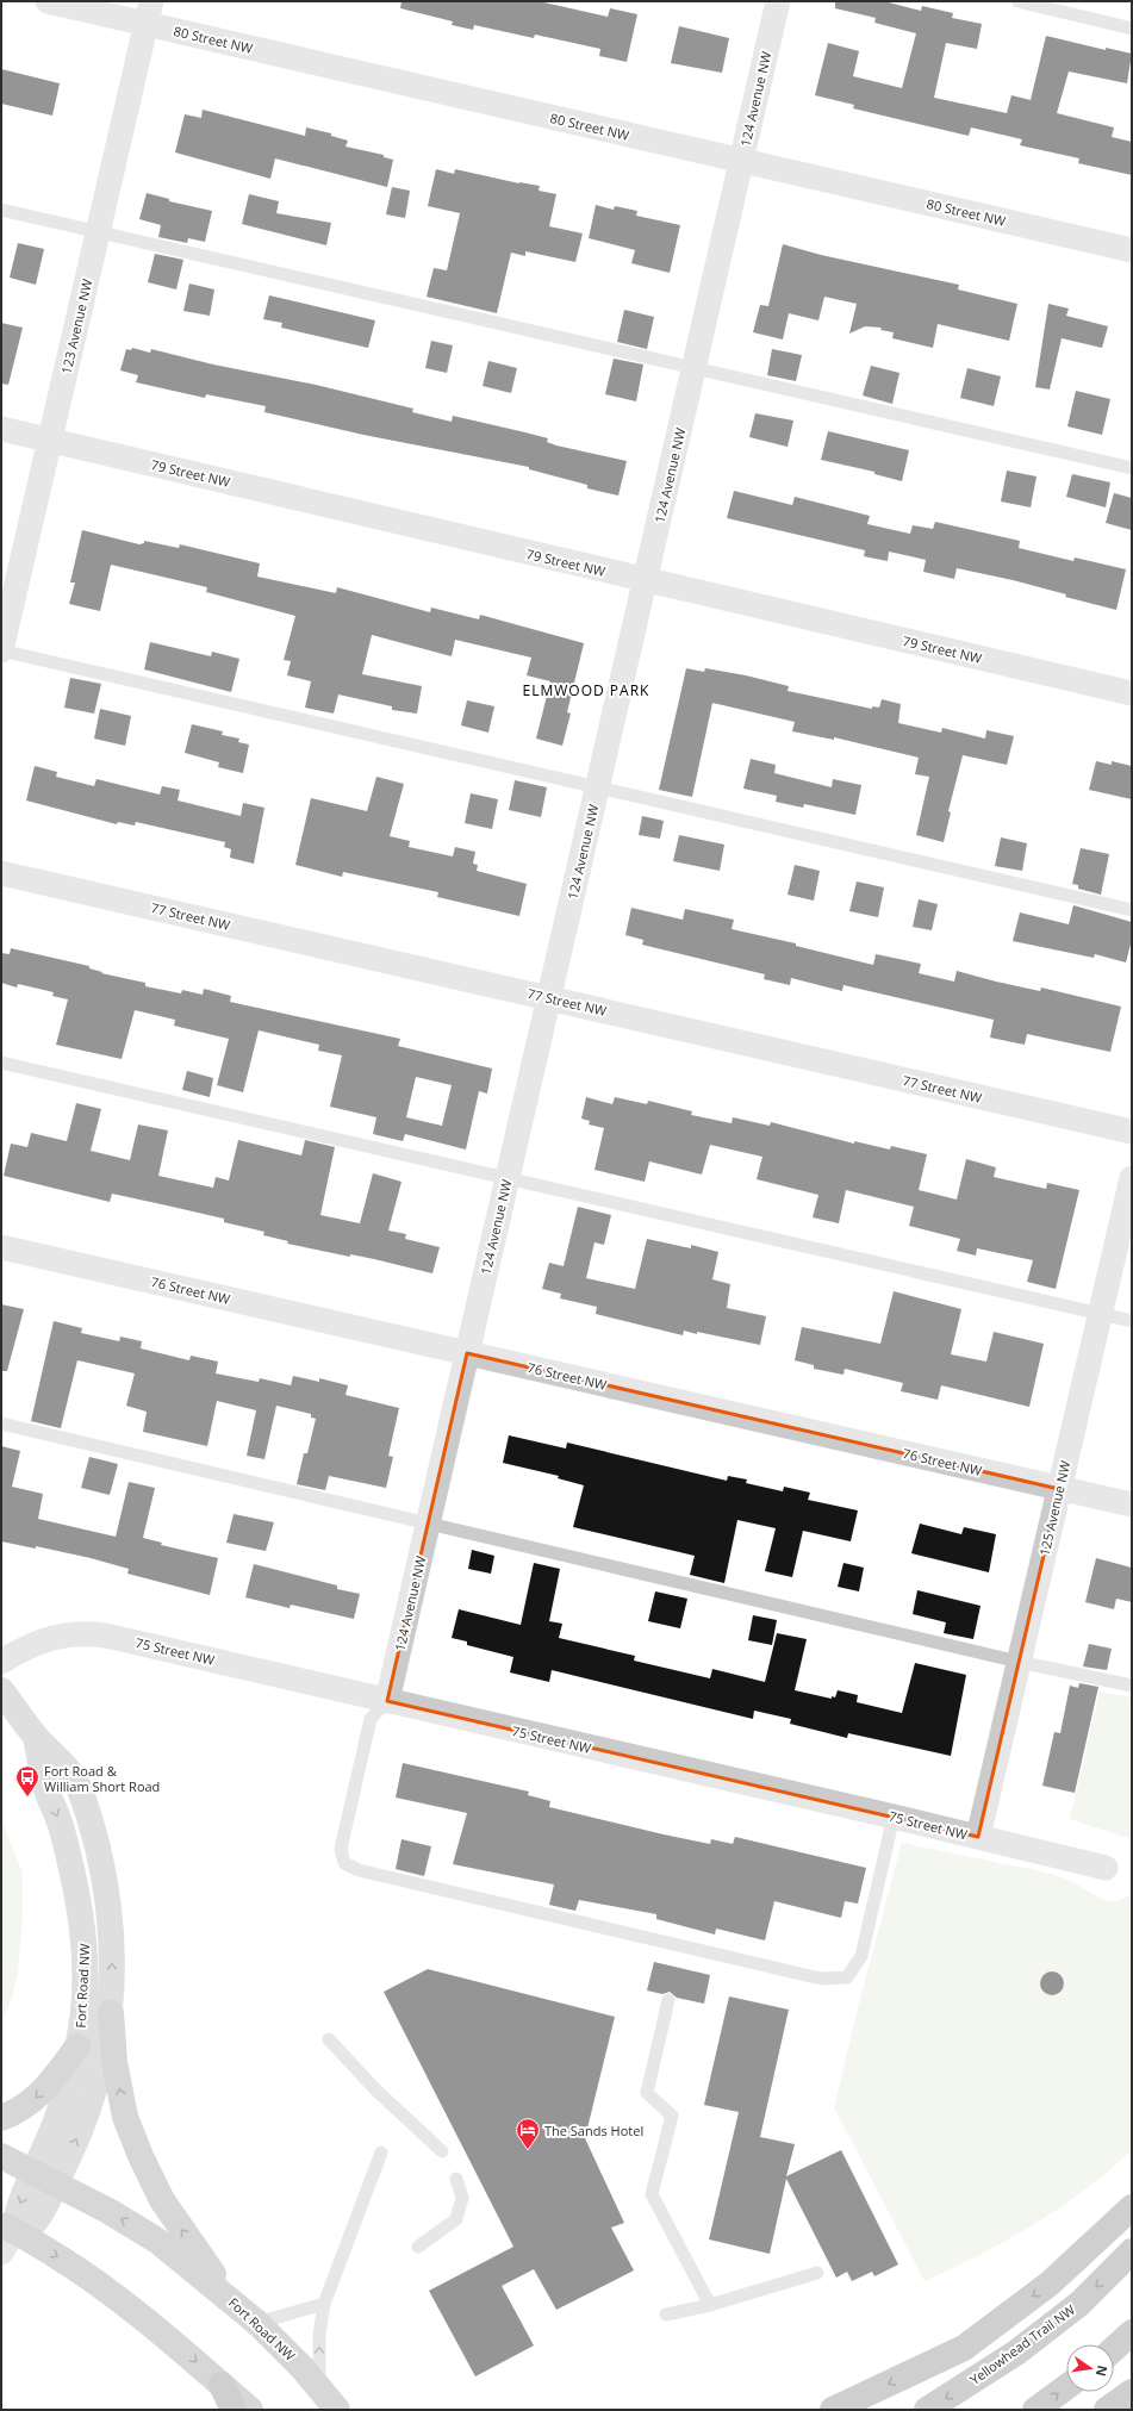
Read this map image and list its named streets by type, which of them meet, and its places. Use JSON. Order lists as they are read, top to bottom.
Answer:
{
  "streets": {
    "highway": ["Yellowhead Trail NW"],
    "main road": ["Fort Road NW"],
    "street": [
      "80 Street NW",
      "124 Avenue NW",
      "123 Avenue NW",
      "79 Street NW",
      "77 Street NW",
      "76 Street NW",
      "125 Avenue NW",
      "75 Street NW"
    ]
  },
  "crossings": [
    ["80 Street NW", "124 Avenue NW"],
    ["80 Street NW", "123 Avenue NW"],
    ["124 Avenue NW", "79 Street NW"],
    ["124 Avenue NW", "77 Street NW"],
    ["124 Avenue NW", "76 Street NW"],
    ["124 Avenue NW", "75 Street NW"],
    ["123 Avenue NW", "79 Street NW"],
    ["76 Street NW", "125 Avenue NW"],
    ["125 Avenue NW", "75 Street NW"]
  ],
  "districts": ["ELMWOOD PARK"],
  "places": {
    "bus stop": ["Fort Road & William Short Road"],
    "hotel": ["The Sands Hotel"]
  },
  "north": "right"
}
